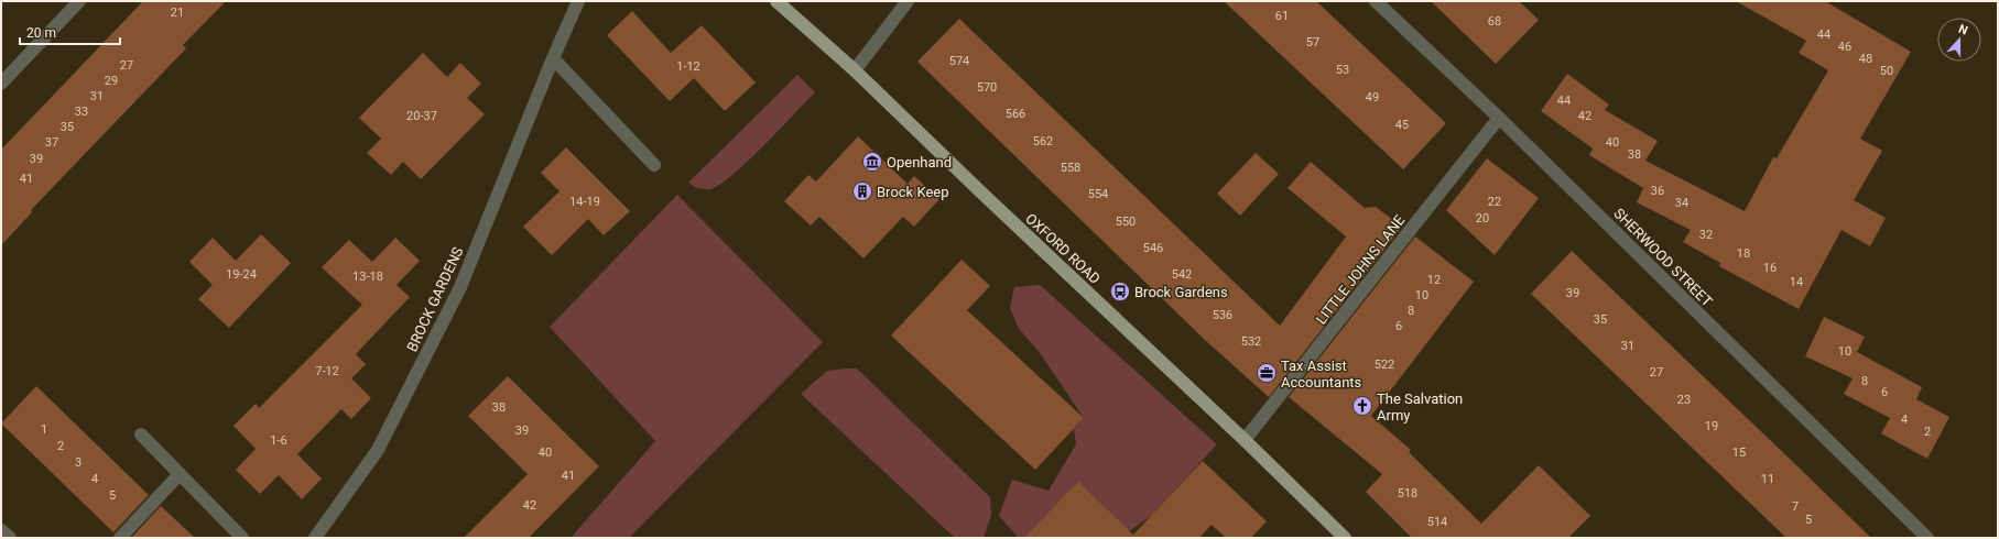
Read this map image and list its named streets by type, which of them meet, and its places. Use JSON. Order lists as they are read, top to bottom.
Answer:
{
  "streets": {
    "main road": ["OXFORD ROAD"],
    "street": ["SHERWOOD STREET", "LITTLE JOHNS LANE", "BROCK GARDENS"]
  },
  "crossings": [
    ["OXFORD ROAD", "LITTLE JOHNS LANE"],
    ["SHERWOOD STREET", "LITTLE JOHNS LANE"]
  ],
  "places": {
    "museum": ["Openhand"],
    "building": ["Brock Keep"],
    "bus stop": ["Brock Gardens"],
    "office": ["Tax Assist Accountants"],
    "church": ["The Salvation Army"]
  },
  "house_numbers": [
    "21",
    "61",
    "68",
    "44",
    "57",
    "46",
    "48",
    "574",
    "27",
    "1-12",
    "53",
    "50",
    "29",
    "570",
    "31",
    "49",
    "44",
    "33",
    "566",
    "20-37",
    "42",
    "45",
    "35",
    "562",
    "37",
    "40",
    "38",
    "39",
    "558",
    "41",
    "36",
    "554",
    "14-19",
    "22",
    "34",
    "20",
    "550",
    "32",
    "546",
    "18",
    "16",
    "19-24",
    "542",
    "13-18",
    "12",
    "14",
    "39",
    "10",
    "8",
    "536",
    "35",
    "6",
    "532",
    "31",
    "10",
    "522",
    "7-12",
    "27",
    "8",
    "6",
    "23",
    "38",
    "4",
    "19",
    "1",
    "39",
    "2",
    "1-6",
    "2",
    "40",
    "15",
    "3",
    "41",
    "4",
    "11",
    "518",
    "5",
    "42",
    "7",
    "5",
    "514"
  ],
  "scale_bar": "20 m",
  "north": "top"
}
